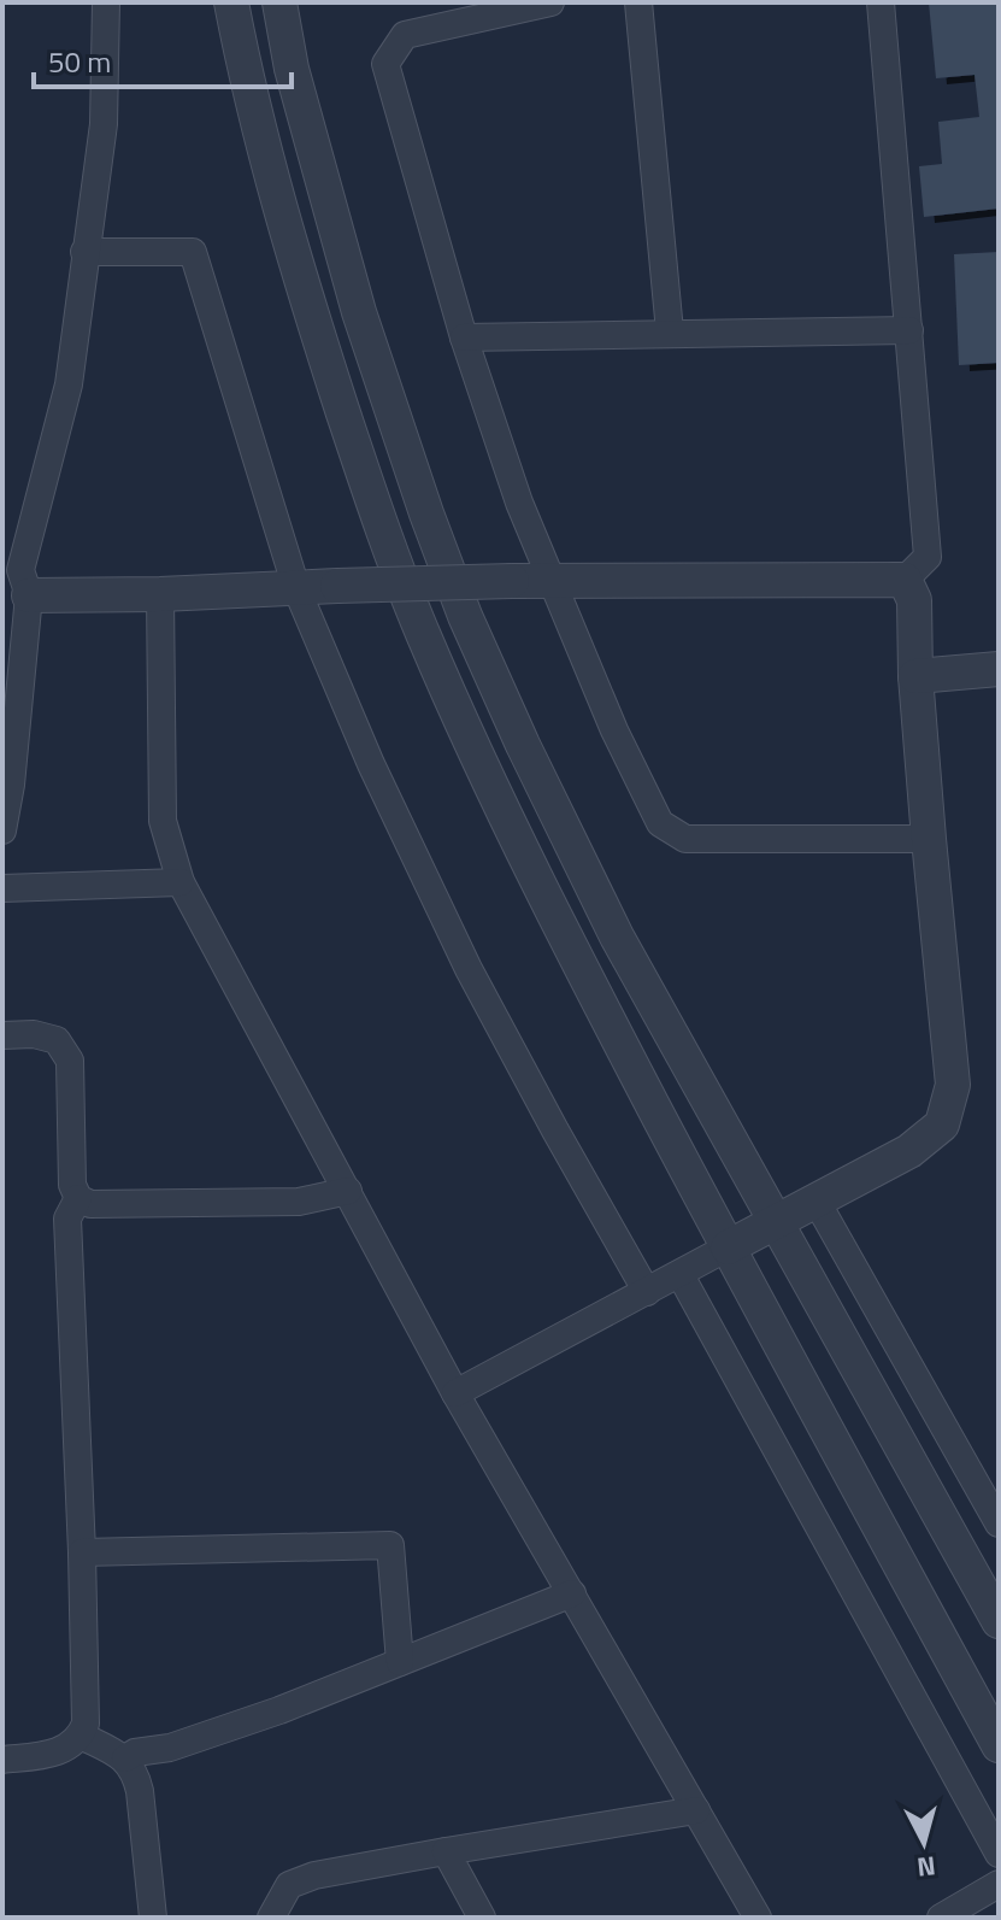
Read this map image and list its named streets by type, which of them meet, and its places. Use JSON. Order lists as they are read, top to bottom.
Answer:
{
  "scale_bar": "50 m",
  "north": "bottom"
}
